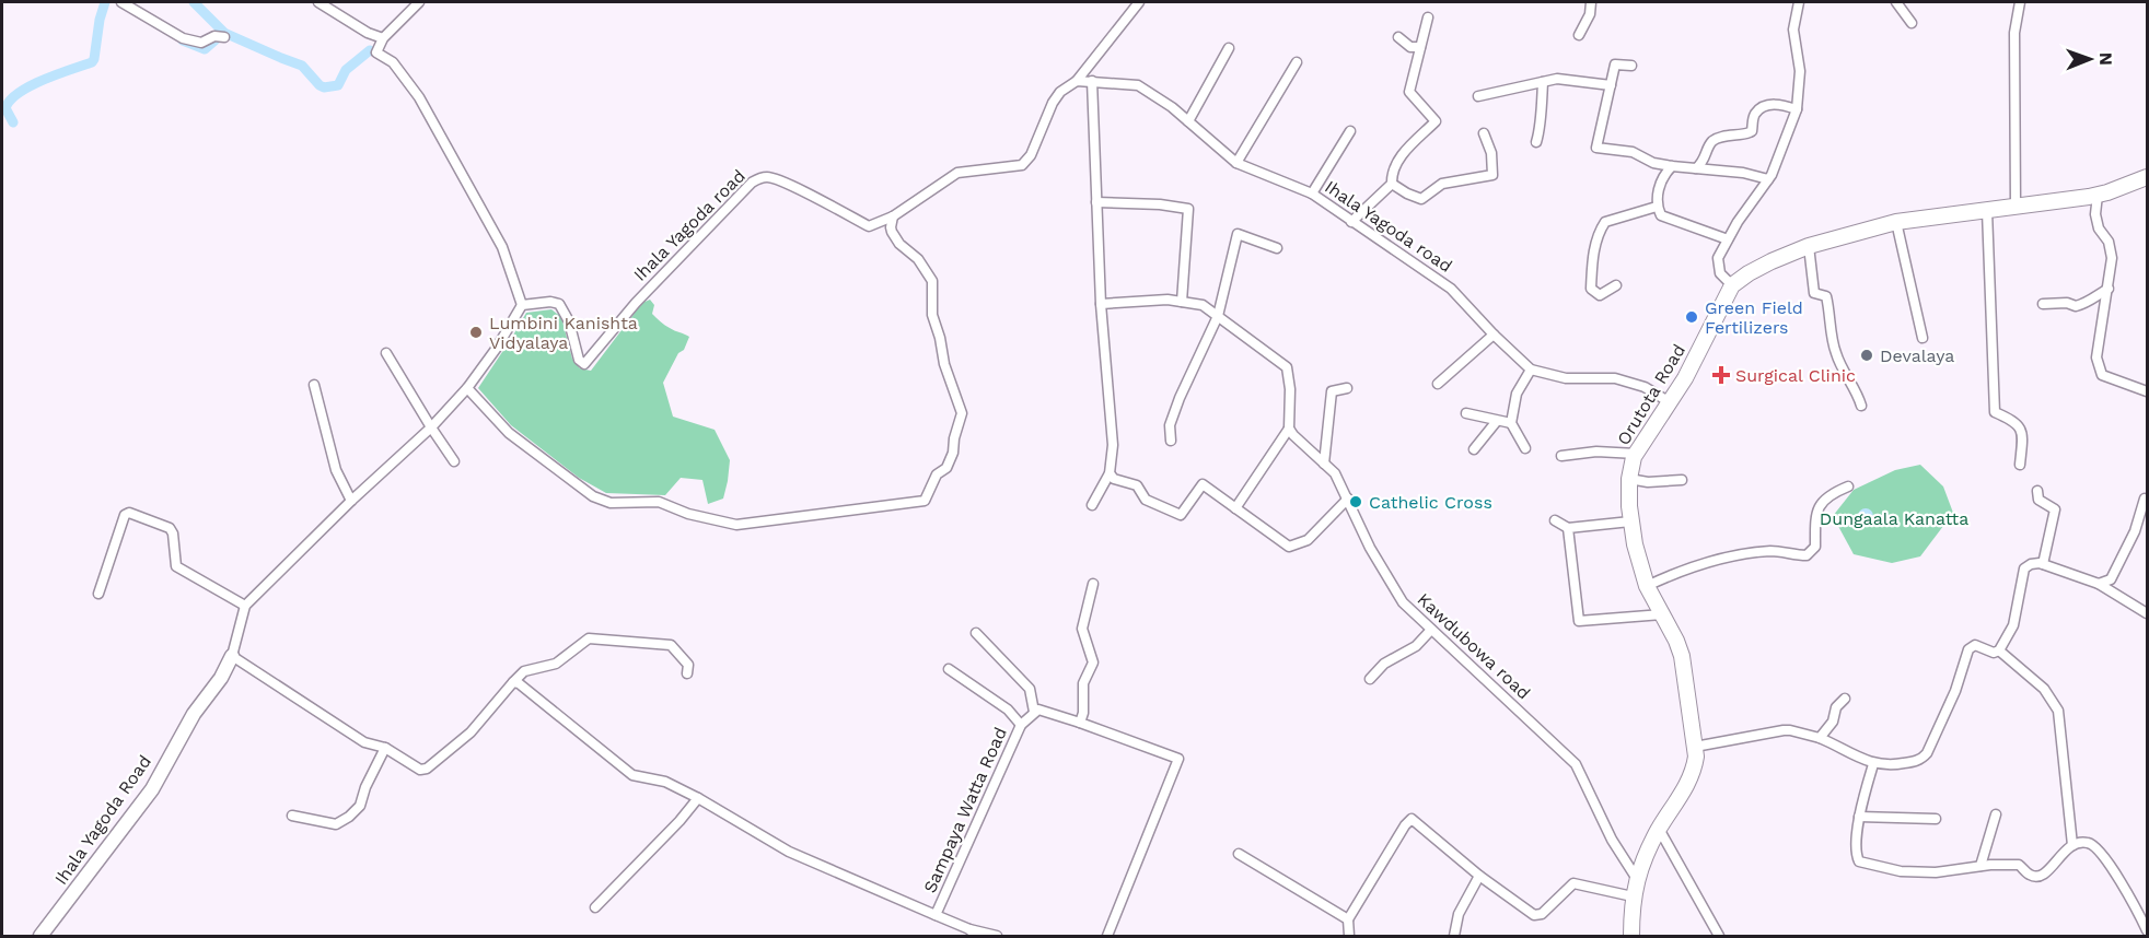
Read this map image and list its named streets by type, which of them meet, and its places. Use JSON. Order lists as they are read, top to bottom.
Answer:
{
  "streets": {
    "main road": ["Orutota Road"],
    "street": [
      "Ihala Yagoda road",
      "Kawdubowa road",
      "Sampaya Watta Road",
      "Ihala Yagoda Road"
    ]
  },
  "crossings": [
    ["Ihala Yagoda road", "Orutota Road"],
    ["Orutota Road", "Kawdubowa road"]
  ],
  "parks": ["Dungaala Kanatta"],
  "places": {
    "other": [
      "Green Field Fertilizers",
      "Lumbini Kanishta Vidyalaya",
      "Devalaya",
      "Cathelic Cross"
    ],
    "health": ["Surgical Clinic"]
  },
  "north": "right"
}
